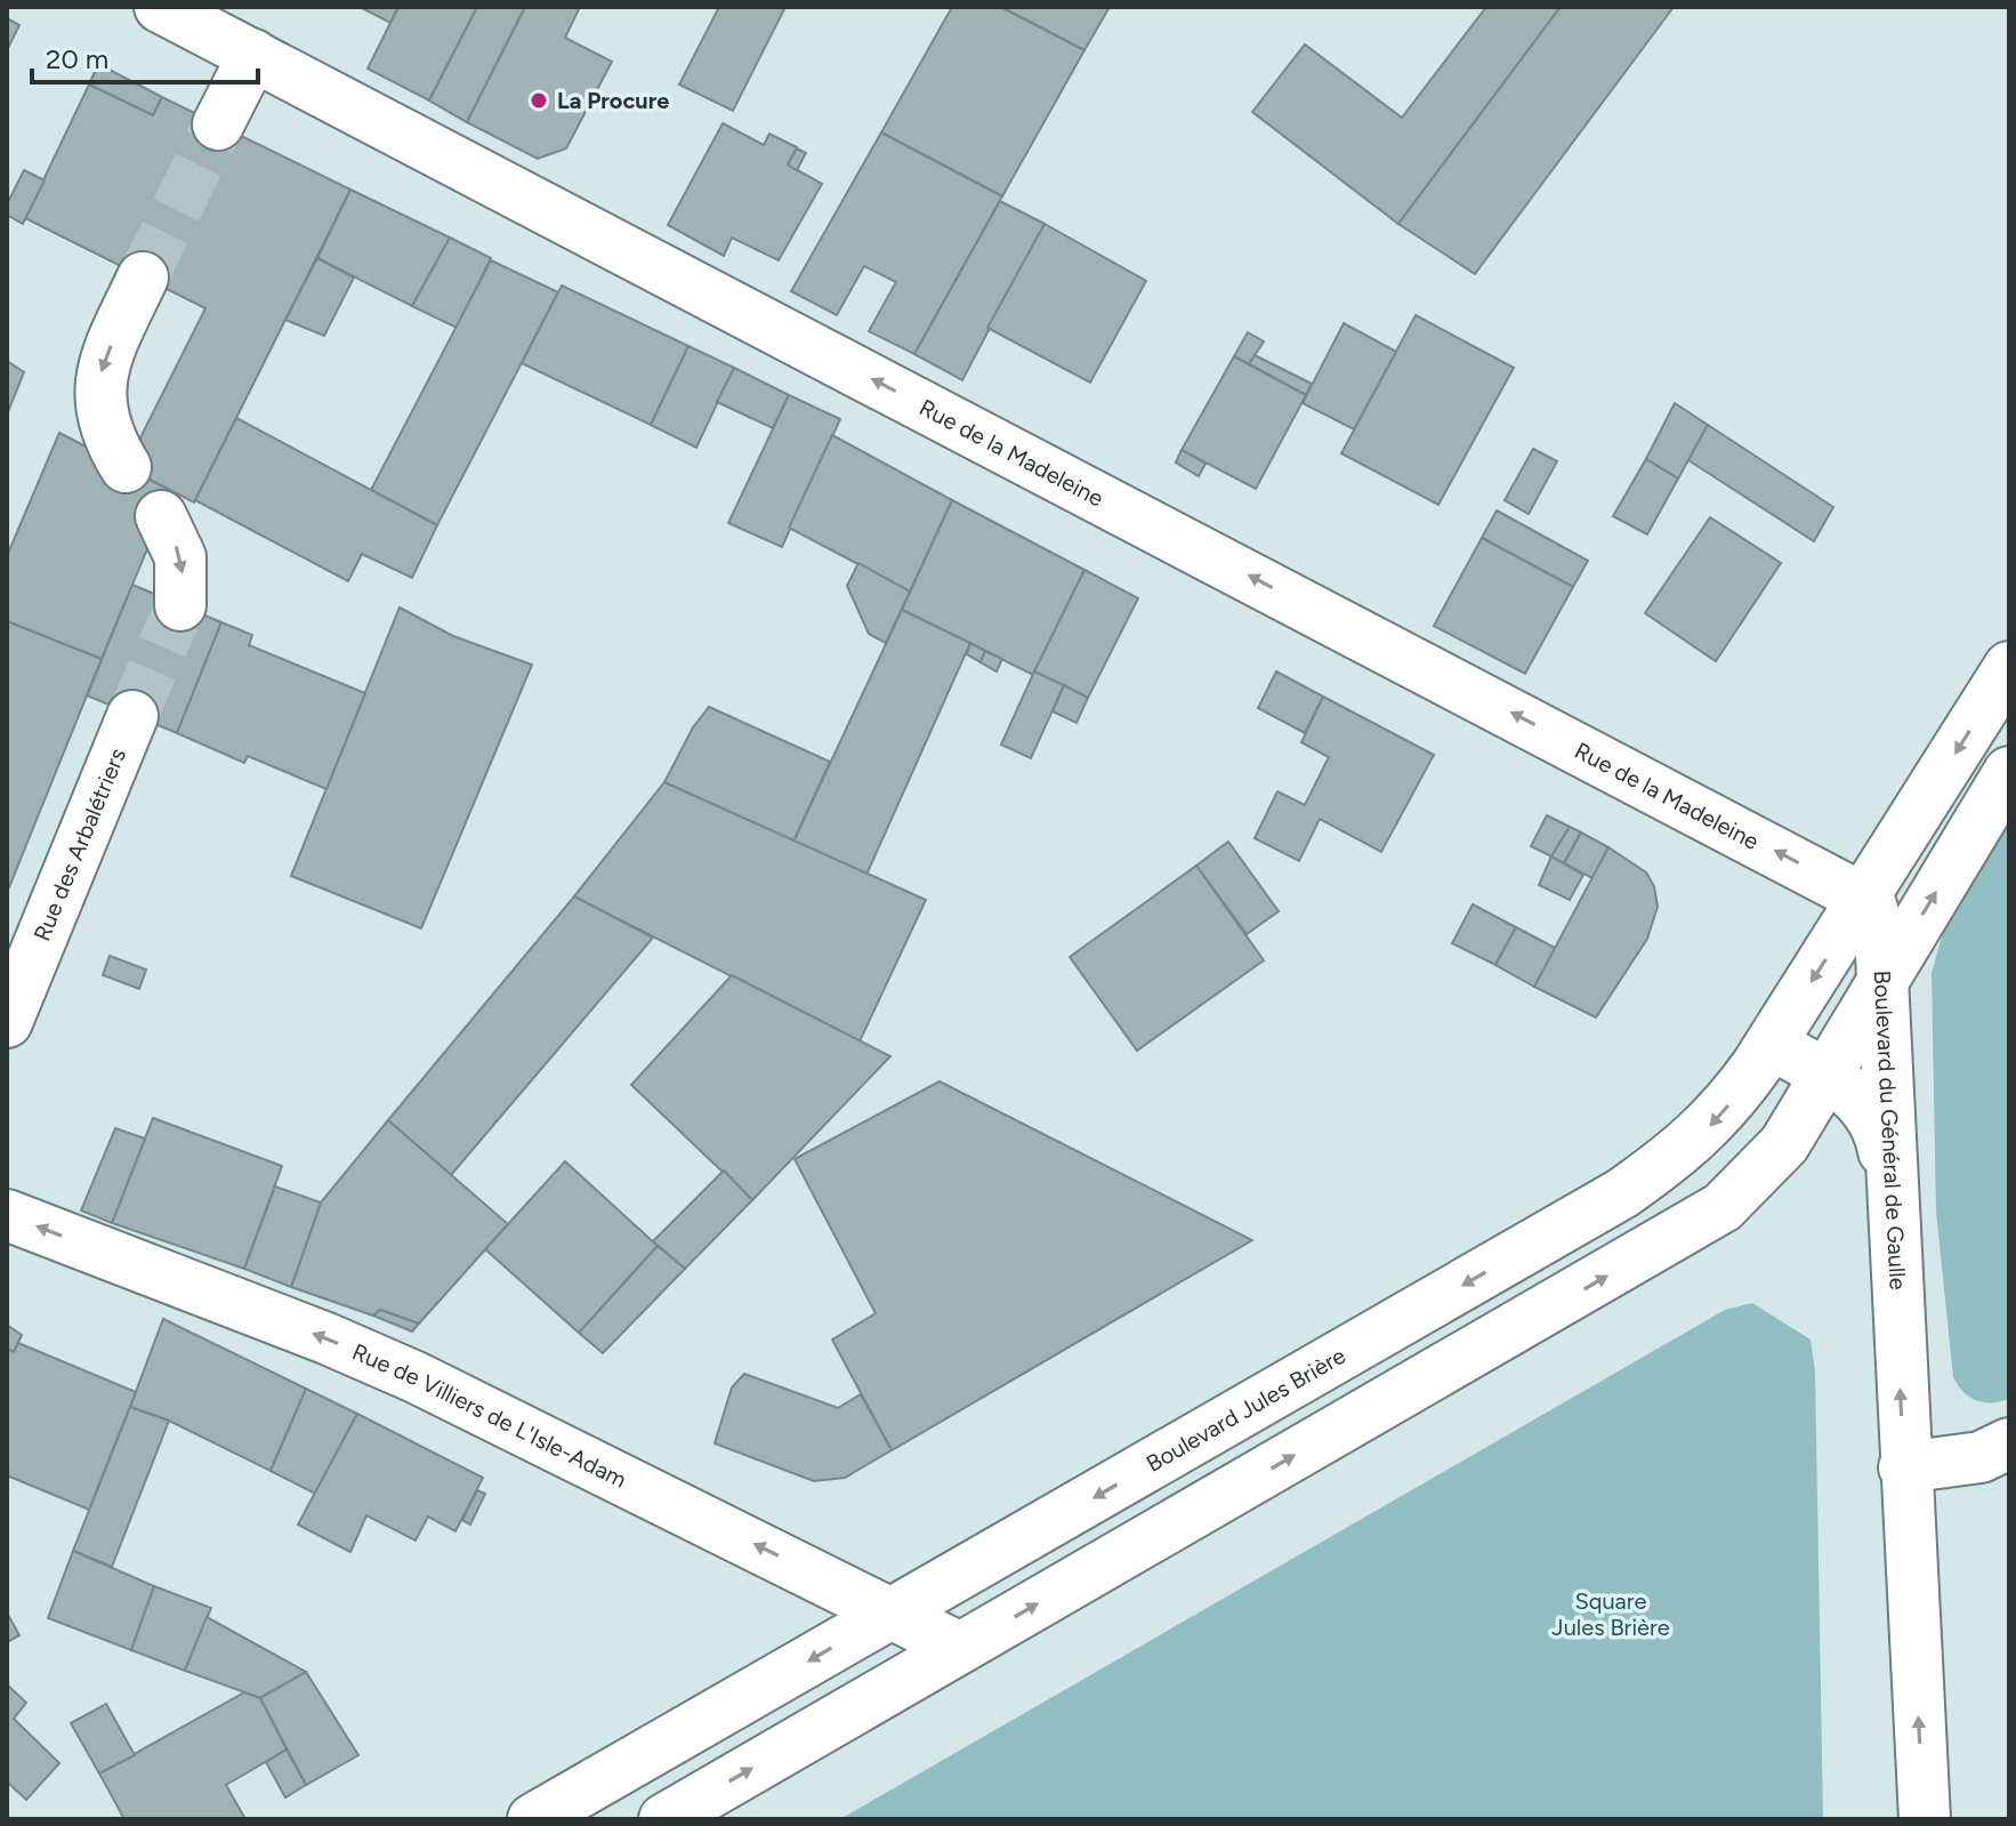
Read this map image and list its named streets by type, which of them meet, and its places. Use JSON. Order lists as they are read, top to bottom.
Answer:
{
  "streets": {
    "street": [
      "Rue de la Madeleine",
      "Rue des Arbalétriers",
      "Boulevard du Général de Gaulle",
      "Boulevard Jules Brière",
      "Rue de Villiers de L'Isle-Adam"
    ]
  },
  "crossings": [
    ["Rue de la Madeleine", "Boulevard Jules Brière"],
    ["Boulevard Jules Brière", "Rue de Villiers de L'Isle-Adam"]
  ],
  "one_way": ["Rue de la Madeleine", "Rue de Villiers de L'Isle-Adam"],
  "parks": ["Square Jules Brière"],
  "places": ["La Procure"],
  "scale_bar": "20 m"
}
